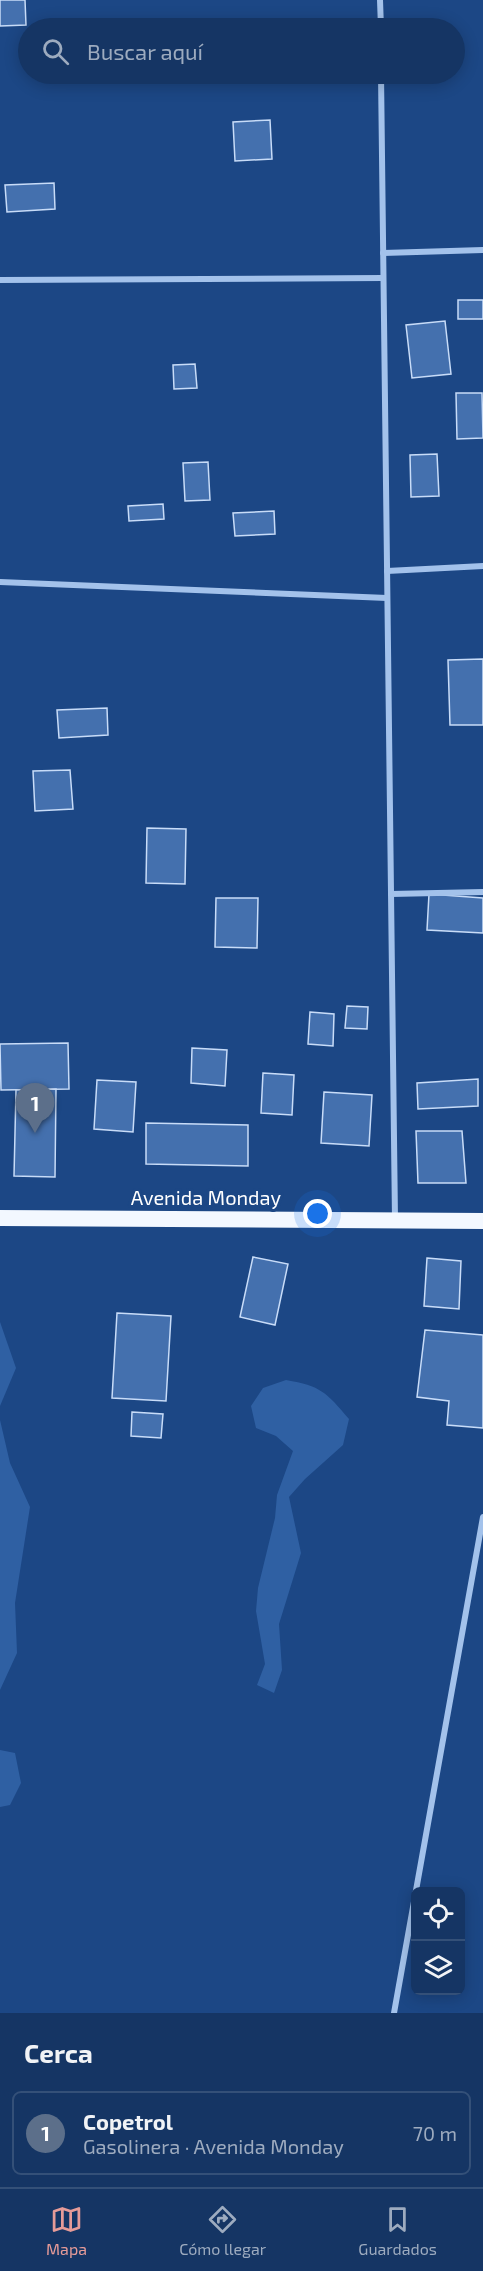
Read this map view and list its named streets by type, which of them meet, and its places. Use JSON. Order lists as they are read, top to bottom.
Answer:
{
  "streets": {
    "highway": ["Avenida Monday"]
  },
  "page": {
    "search": "Buscar aquí",
    "pins": "1",
    "heading": "Cerca",
    "list": [
      {
        "mark": "1",
        "name": "Copetrol",
        "note": "Gasolinera · Avenida Monday",
        "value": "70 m"
      }
    ],
    "nav": ["Mapa", "Cómo llegar", "Guardados"]
  }
}
